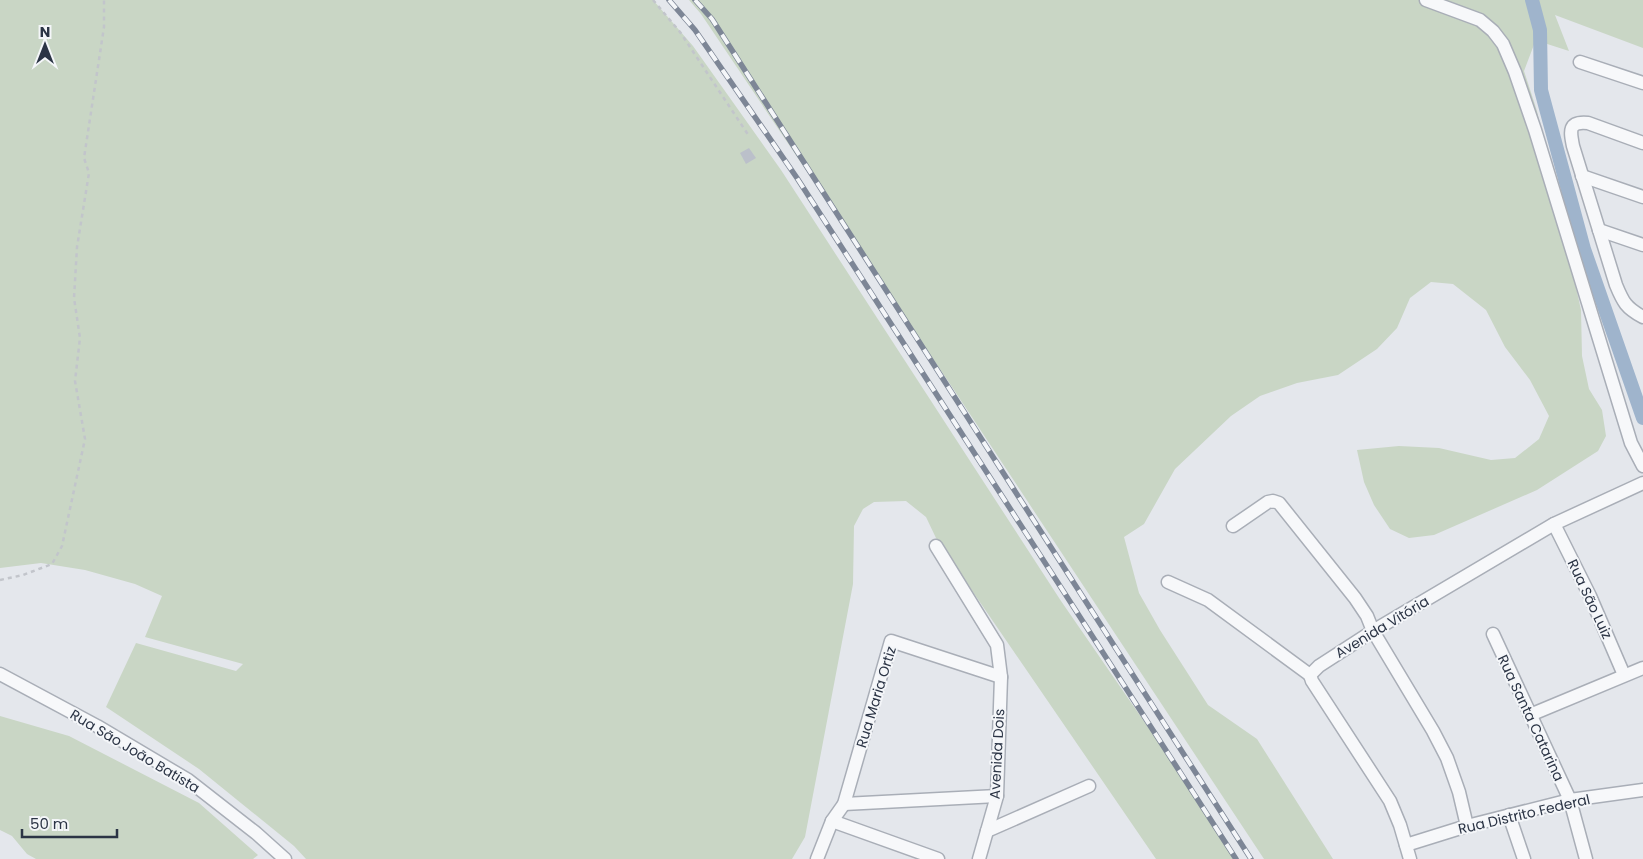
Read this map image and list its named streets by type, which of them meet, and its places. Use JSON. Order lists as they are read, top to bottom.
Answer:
{
  "streets": {
    "street": [
      "Rua São Luiz",
      "Avenida Vitória",
      "Rua Maria Ortiz",
      "Rua Santa Catarina",
      "Rua São João Batista",
      "Avenida Dois",
      "Rua Distrito Federal"
    ]
  },
  "crossings": [
    ["Rua São Luiz", "Avenida Vitória"],
    ["Rua Maria Ortiz", "Avenida Dois"],
    ["Rua Santa Catarina", "Rua Distrito Federal"]
  ],
  "scale_bar": "50 m",
  "north": "top"
}
